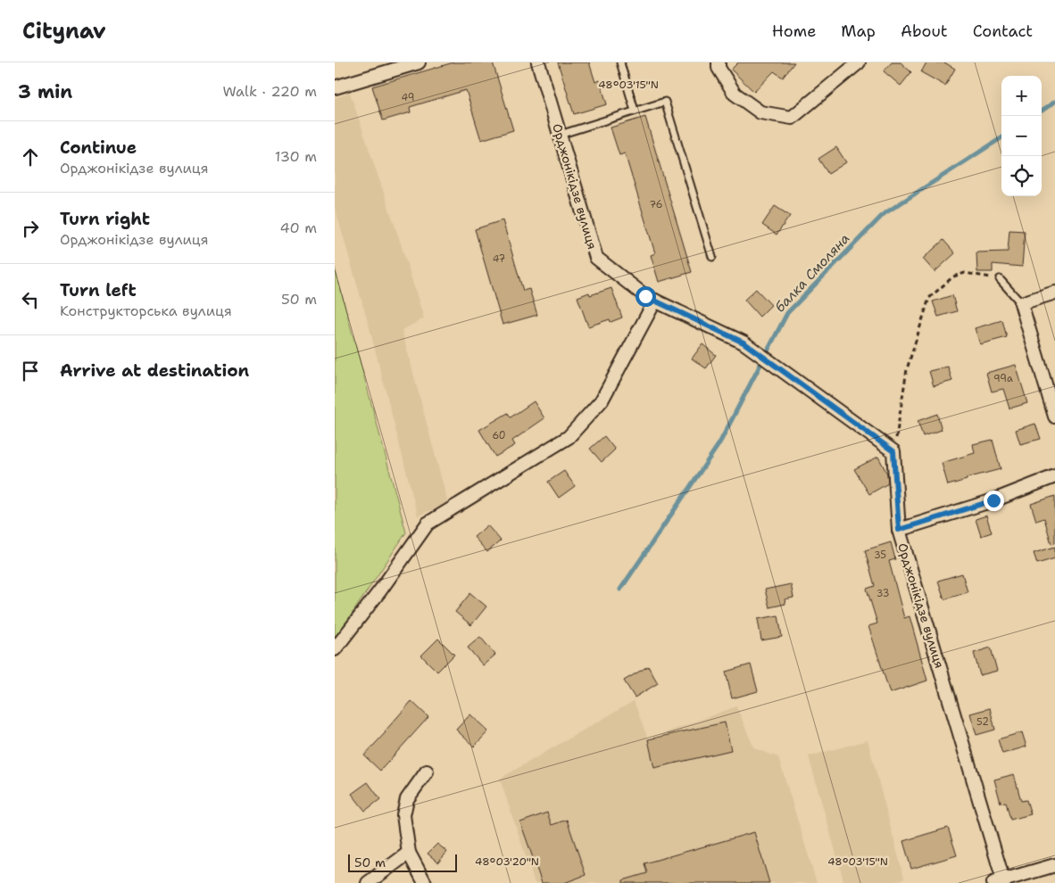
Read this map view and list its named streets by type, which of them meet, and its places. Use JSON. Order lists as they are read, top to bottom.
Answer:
{
  "streets": {
    "street": ["Орджонікідзе вулиця"]
  },
  "water": ["балка Смоляна"],
  "house_numbers": [
    "49",
    "76",
    "47",
    "99а",
    "60",
    "35",
    "33",
    "52"
  ],
  "scale_bar": "50 m",
  "page": {
    "header": "Citynav",
    "nav": [
      "Home",
      "Map",
      "About",
      "Contact"
    ],
    "heading": ["3 min", "Walk · 220 m"],
    "map_buttons": ["+", "−"],
    "list": [
      ["Continue", "Орджонікідзе вулиця", "130 m"],
      ["Turn right", "Орджонікідзе вулиця", "40 m"],
      ["Turn left", "Конструкторська вулиця", "50 m"],
      "Arrive at destination"
    ],
    "scale": "50 m"
  },
  "coordinates": ["48°03'15\"N", "48°03'20\"N"]
}
